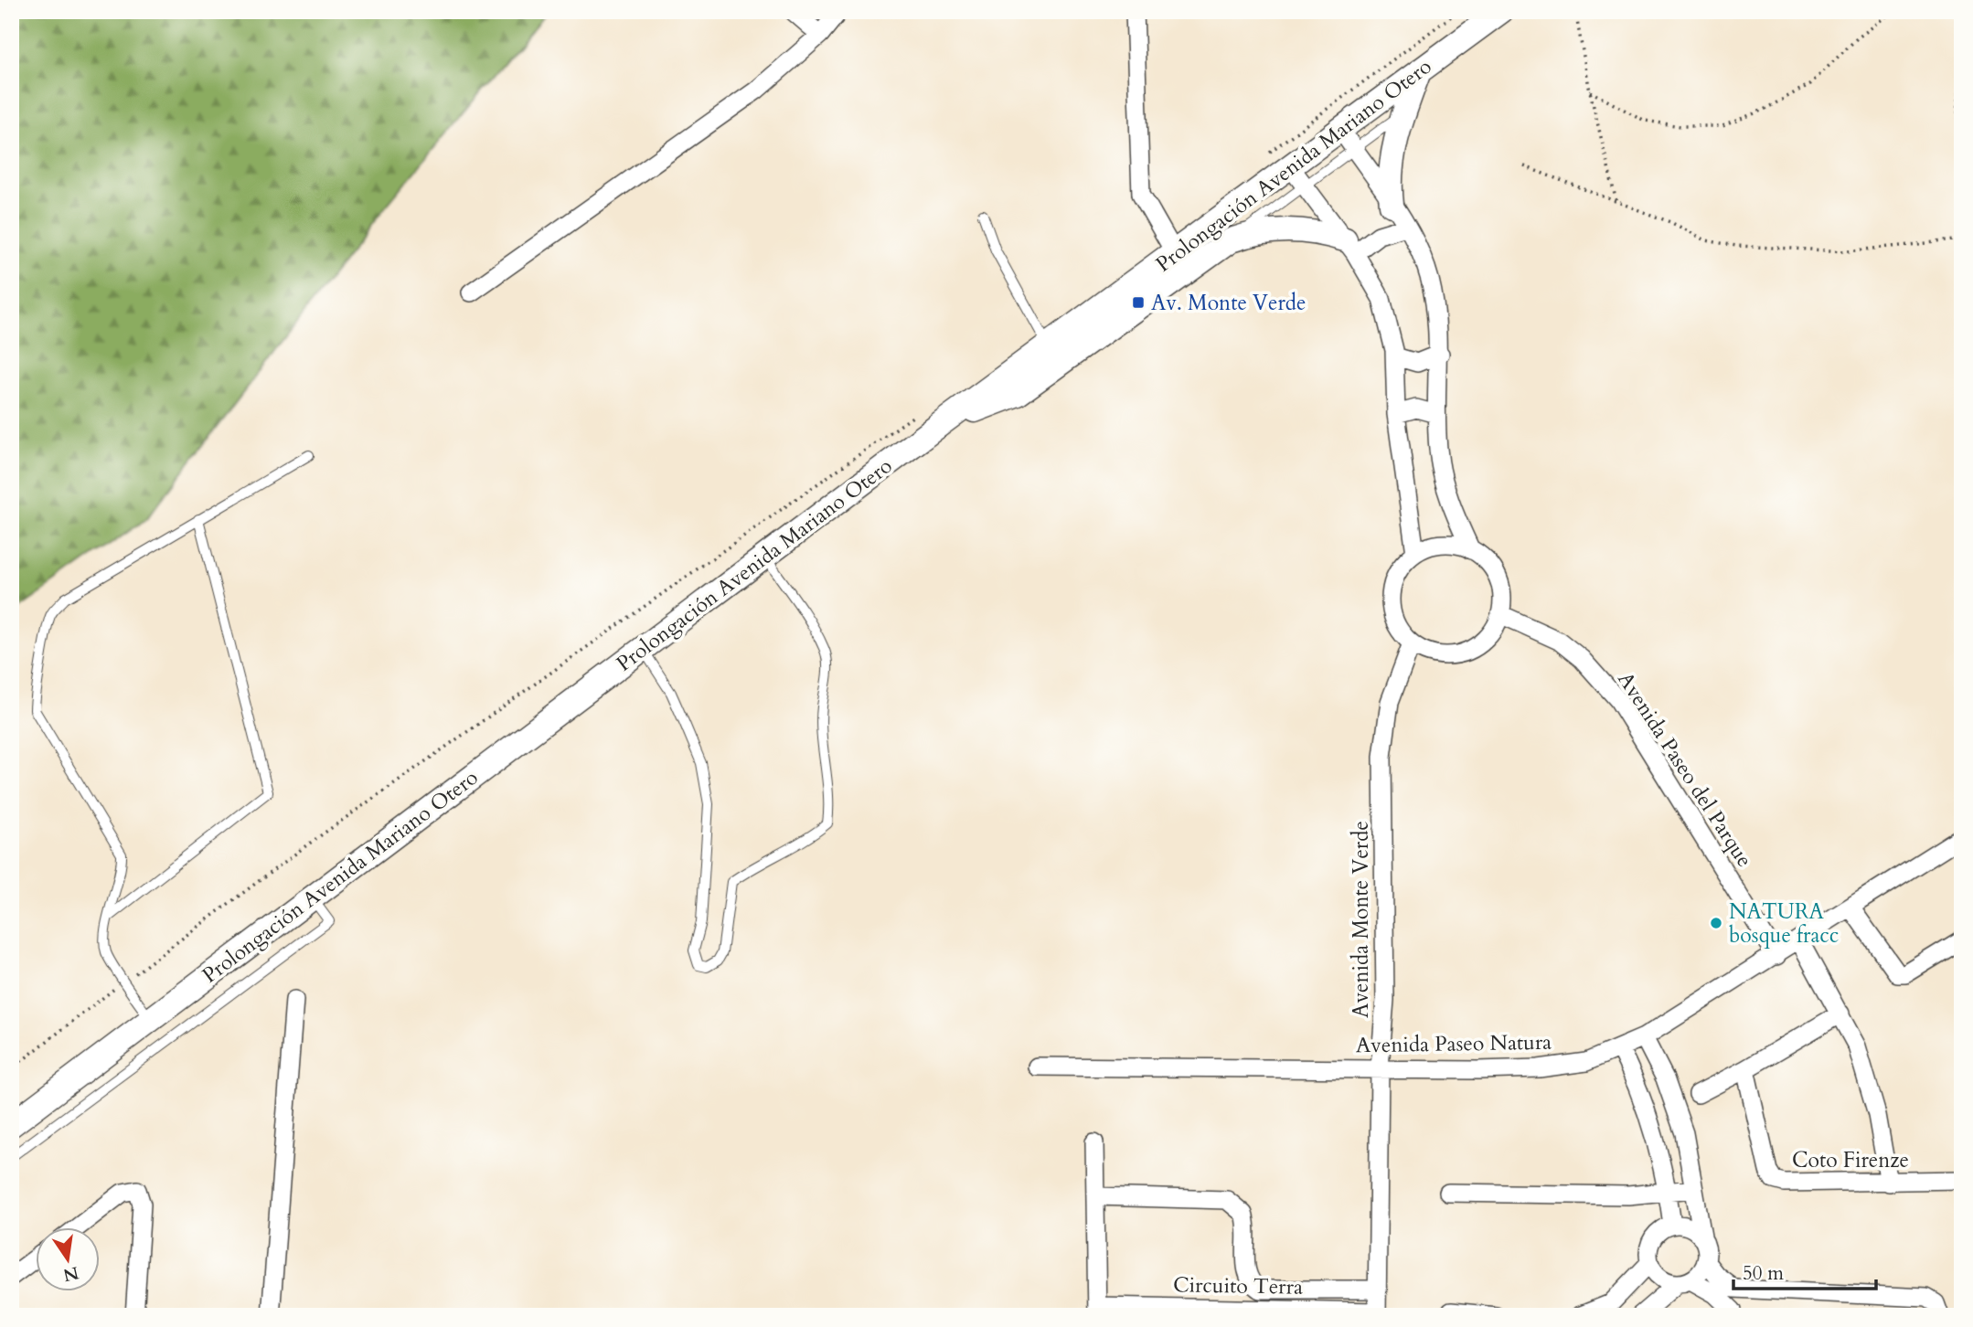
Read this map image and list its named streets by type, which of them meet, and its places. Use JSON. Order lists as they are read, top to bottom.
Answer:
{
  "streets": {
    "street": [
      "Prolongación Avenida Mariano Otero",
      "Avenida Paseo del Parque",
      "Avenida Monte Verde",
      "Avenida Paseo Natura",
      "Coto Firenze",
      "Circuito Terra"
    ]
  },
  "crossings": [
    ["Avenida Paseo del Parque", "Avenida Monte Verde"],
    ["Avenida Paseo del Parque", "Avenida Paseo Natura"],
    ["Avenida Monte Verde", "Avenida Paseo Natura"],
    ["Avenida Monte Verde", "Circuito Terra"]
  ],
  "places": {
    "transit": ["Av. Monte Verde"],
    "other": ["NATURA bosque fracc"]
  },
  "scale_bar": "50 m",
  "north": "bottom"
}
